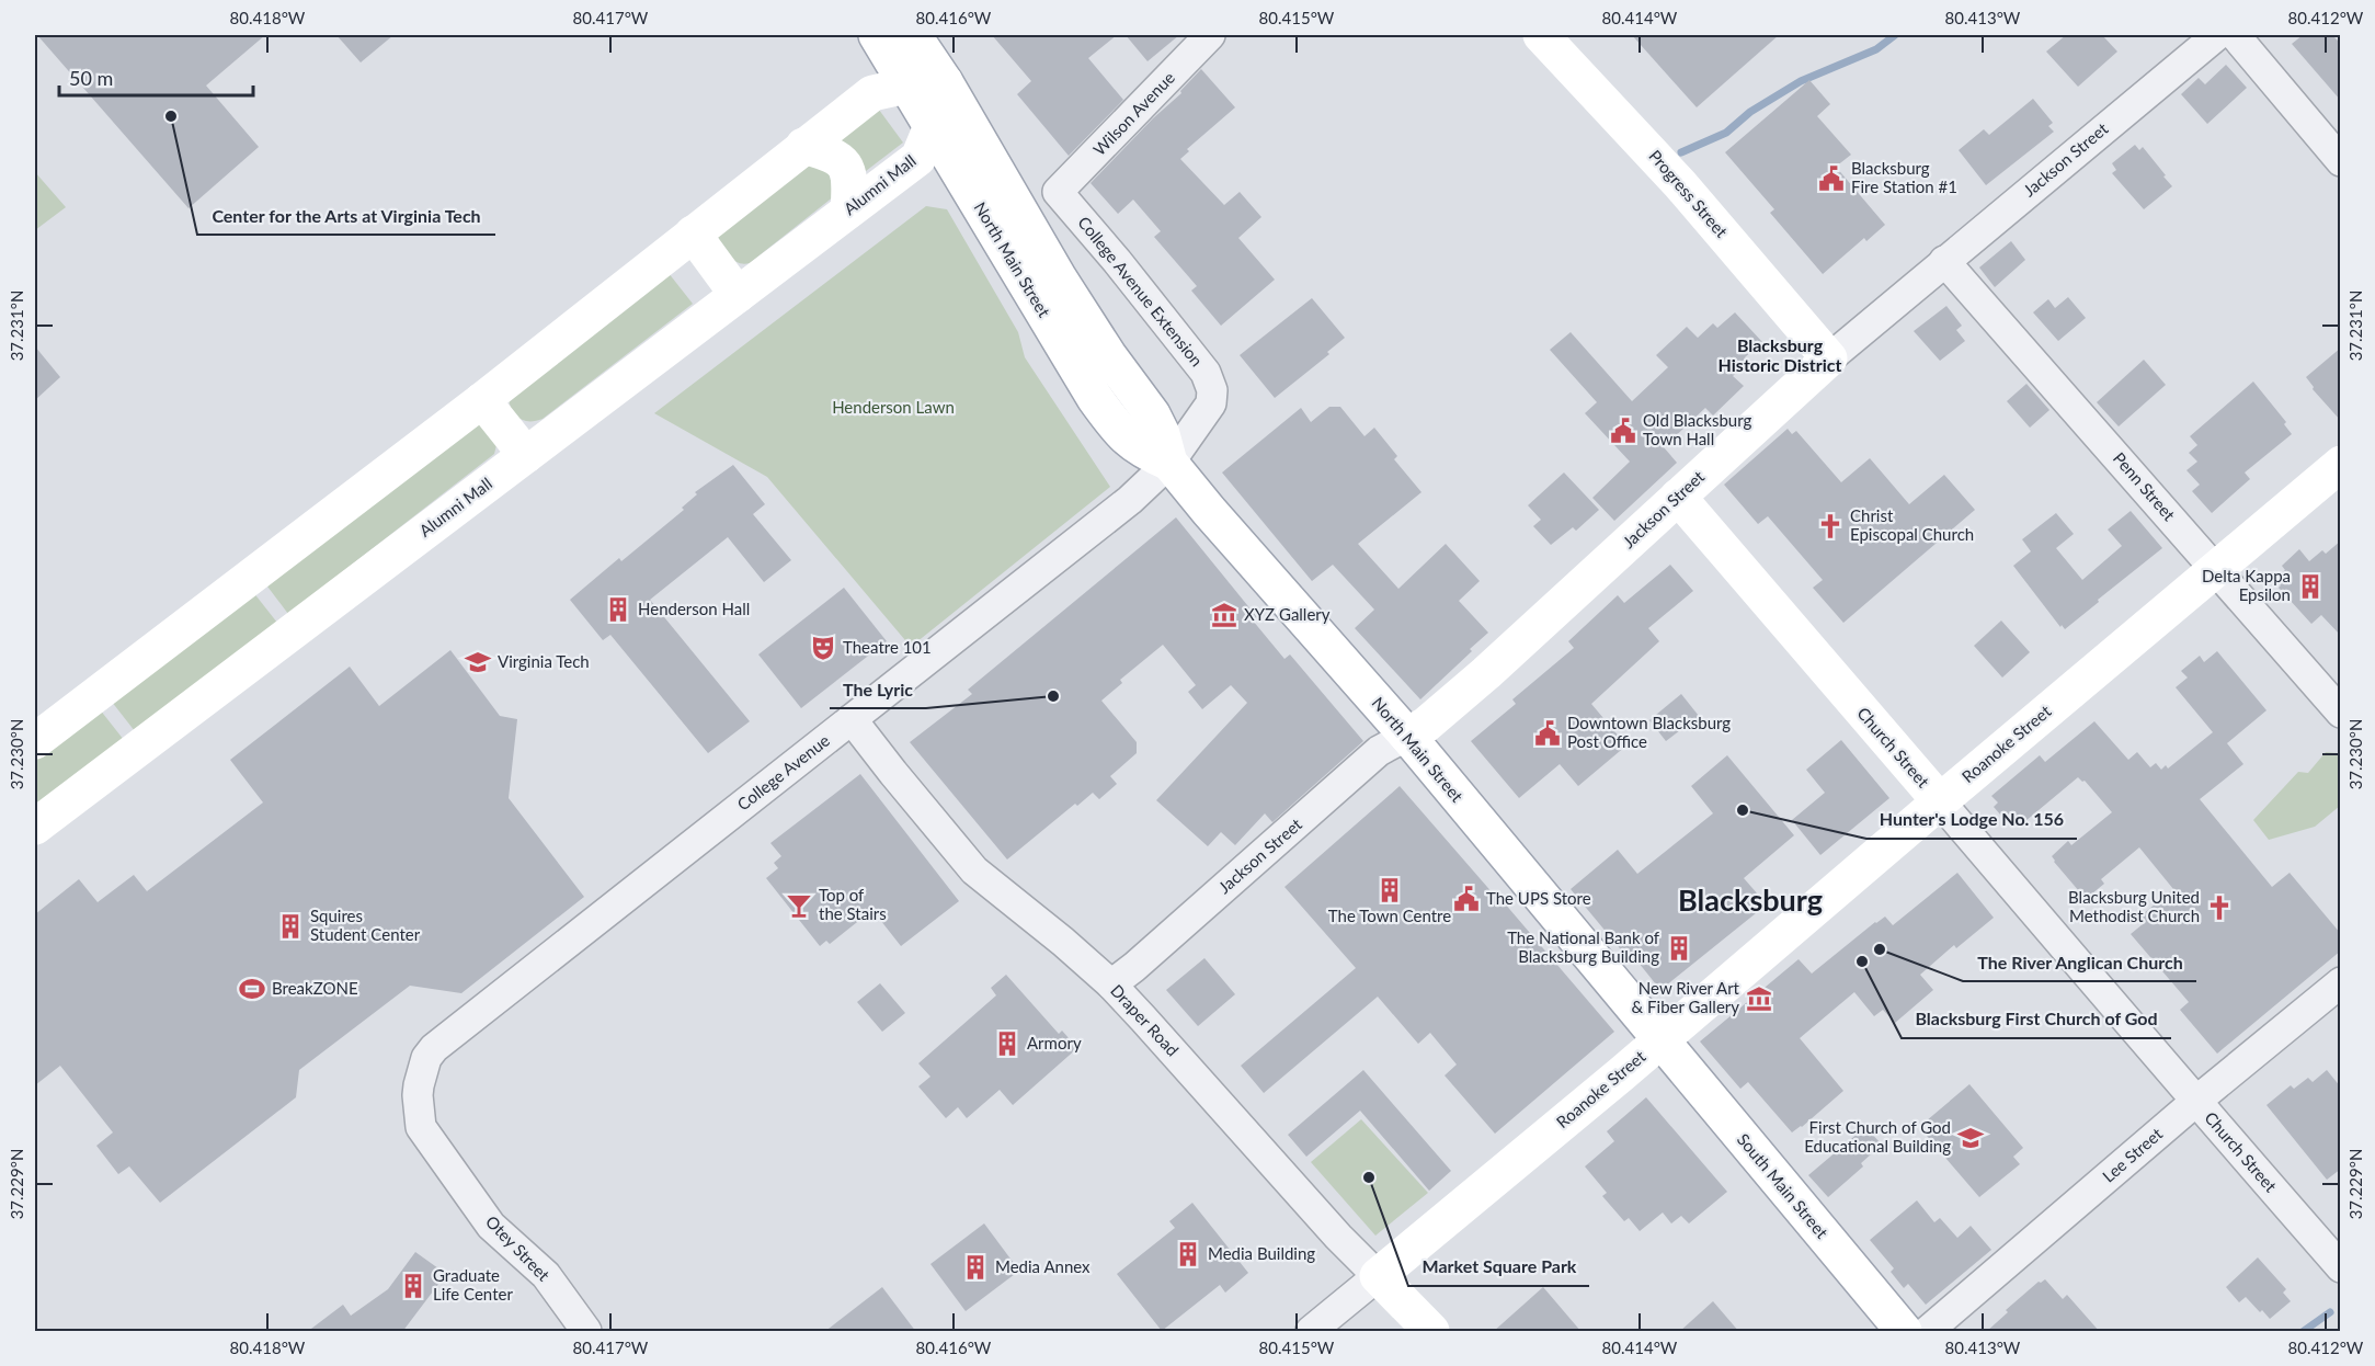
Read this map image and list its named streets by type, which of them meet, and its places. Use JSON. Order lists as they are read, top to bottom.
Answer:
{
  "streets": {
    "street": [
      "Wilson Avenue",
      "Jackson Street",
      "Alumni Mall",
      "Progress Street",
      "North Main Street",
      "College Avenue Extension",
      "Penn Street",
      "Roanoke Street",
      "Church Street",
      "College Avenue",
      "Draper Road",
      "Lee Street",
      "South Main Street",
      "Otey Street"
    ]
  },
  "crossings": [
    ["Wilson Avenue", "College Avenue Extension"],
    ["Jackson Street", "Progress Street"],
    ["Jackson Street", "North Main Street"],
    ["Jackson Street", "Penn Street"],
    ["Jackson Street", "Church Street"],
    ["Jackson Street", "Draper Road"],
    ["Alumni Mall", "North Main Street"],
    ["North Main Street", "College Avenue Extension"],
    ["North Main Street", "Roanoke Street"],
    ["North Main Street", "College Avenue"],
    ["North Main Street", "South Main Street"],
    ["College Avenue Extension", "College Avenue"],
    ["Penn Street", "Roanoke Street"],
    ["Roanoke Street", "Church Street"],
    ["Roanoke Street", "Draper Road"],
    ["Roanoke Street", "South Main Street"],
    ["Church Street", "Lee Street"],
    ["College Avenue", "Draper Road"],
    ["College Avenue", "Otey Street"]
  ],
  "districts": ["Blacksburg Historic District", "Blacksburg"],
  "parks": ["Henderson Lawn"],
  "places": {
    "other": [
      "Center for the Arts at Virginia Tech",
      "The Lyric",
      "Hunter's Lodge No. 156",
      "The River Anglican Church",
      "Blacksburg First Church of God",
      "Market Square Park"
    ],
    "public building": [
      "Blacksburg Fire Station #1",
      "Old Blacksburg Town Hall",
      "Downtown Blacksburg Post Office",
      "The UPS Store"
    ],
    "church": ["Christ Episcopal Church", "Blacksburg United Methodist Church"],
    "building": [
      "Delta Kappa Epsilon",
      "Henderson Hall",
      "The Town Centre",
      "Squires Student Center",
      "The National Bank of Blacksburg Building",
      "Armory",
      "Media Building",
      "Media Annex",
      "Graduate Life Center"
    ],
    "museum": ["XYZ Gallery", "New River Art & Fiber Gallery"],
    "theatre": ["Theatre 101"],
    "school or university": ["Virginia Tech", "First Church of God Educational Building"],
    "bar": ["Top of the Stairs"],
    "sports": ["BreakZONE"]
  },
  "scale_bar": "50 m",
  "coordinates": [
    "80.418°W",
    "80.417°W",
    "80.416°W",
    "80.415°W",
    "80.414°W",
    "80.413°W",
    "80.412°W",
    "37.231°N",
    "37.230°N",
    "37.229°N"
  ]
}
